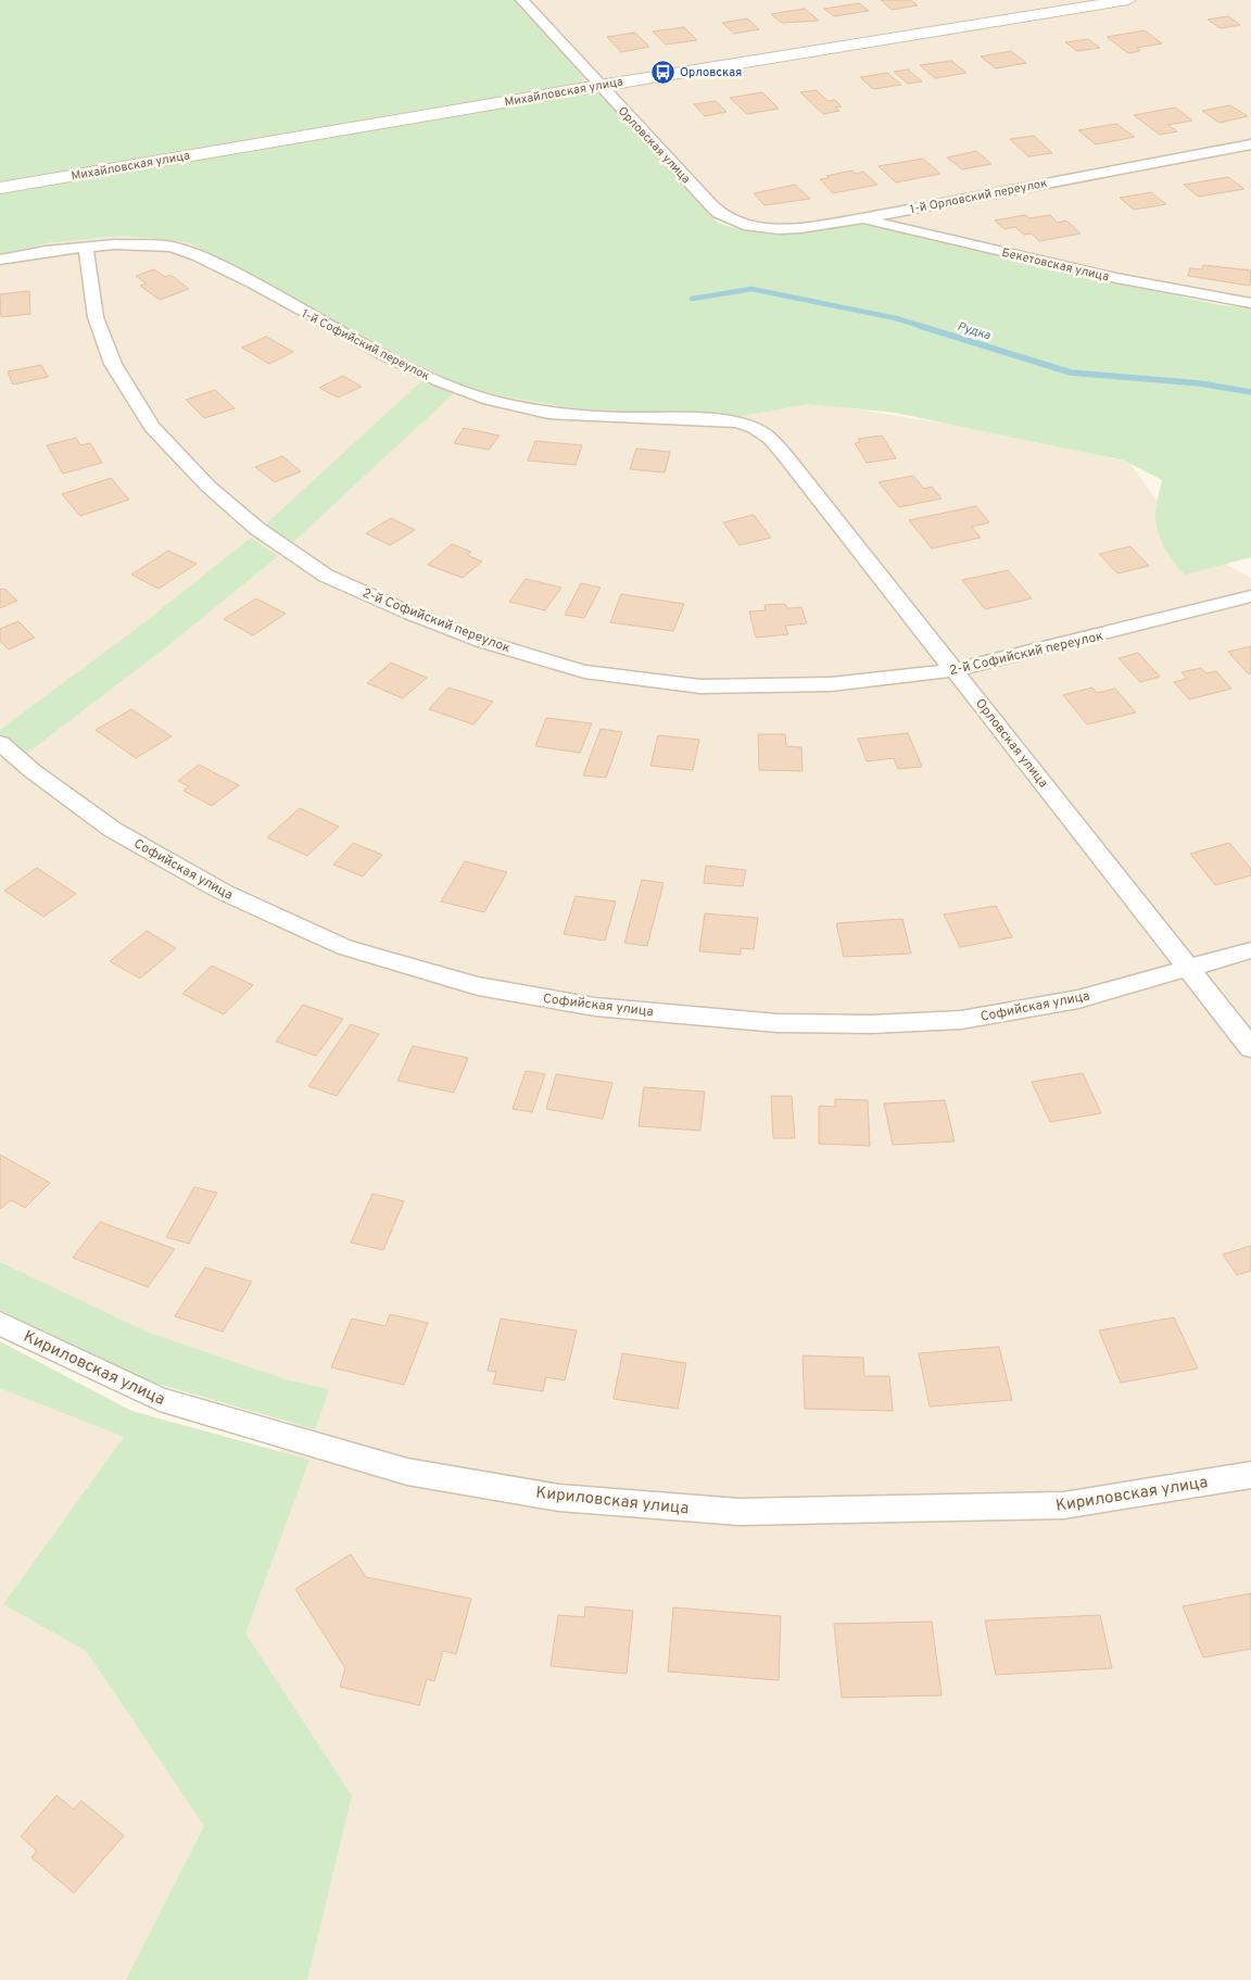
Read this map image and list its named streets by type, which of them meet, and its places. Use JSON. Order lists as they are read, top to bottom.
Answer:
{
  "streets": {
    "street": [
      "Михайловская улица",
      "Орловская улица",
      "1-й Орловский переулок",
      "Бекетовская улица",
      "1-й Софийский переулок",
      "2-й Софийский переулок",
      "Софийская улица",
      "Кириловская улица"
    ]
  },
  "crossings": [
    ["Михайловская улица", "Орловская улица"],
    ["Орловская улица", "1-й Орловский переулок"],
    ["Орловская улица", "1-й Софийский переулок"],
    ["Орловская улица", "2-й Софийский переулок"],
    ["Орловская улица", "Софийская улица"],
    ["1-й Орловский переулок", "Бекетовская улица"],
    ["1-й Софийский переулок", "2-й Софийский переулок"]
  ],
  "water": ["Рудка"],
  "places": {
    "bus stop": ["Орловская"]
  }
}
